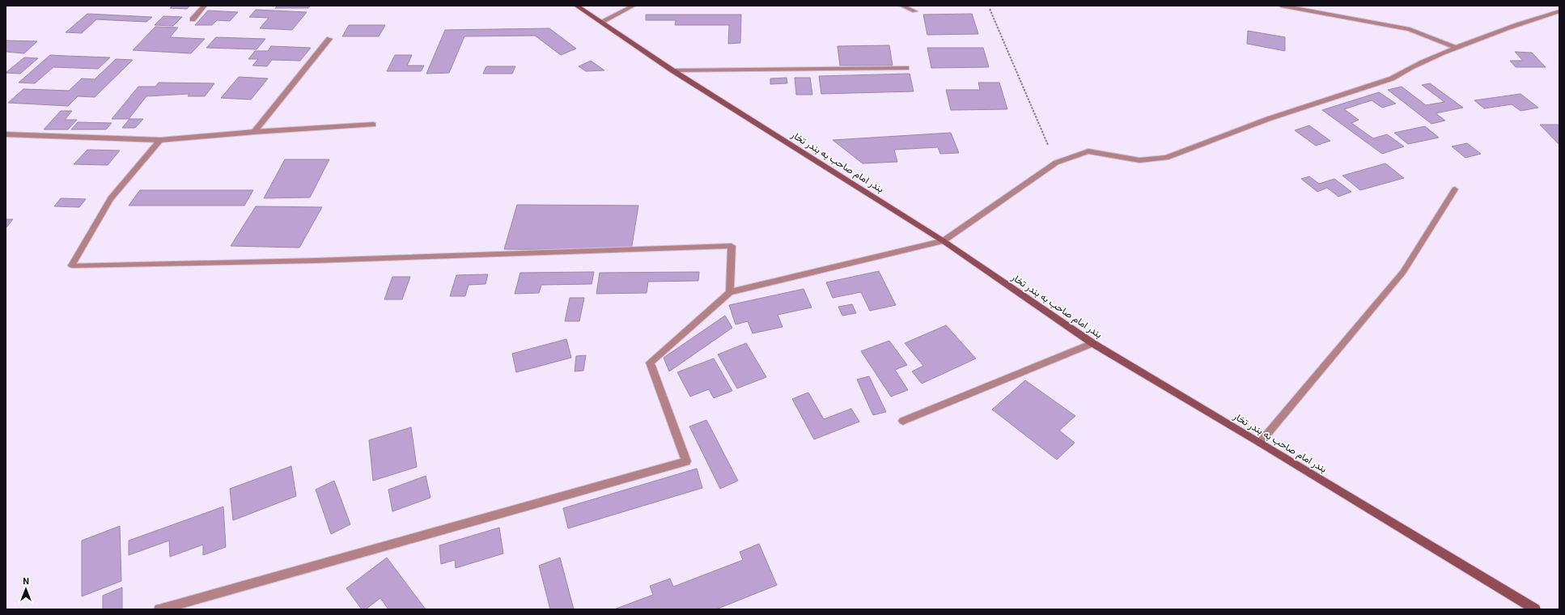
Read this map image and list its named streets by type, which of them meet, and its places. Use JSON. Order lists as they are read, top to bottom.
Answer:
{
  "streets": {
    "main road": ["بندر امام صاحب به بندر تخار"]
  },
  "north": "top"
}
